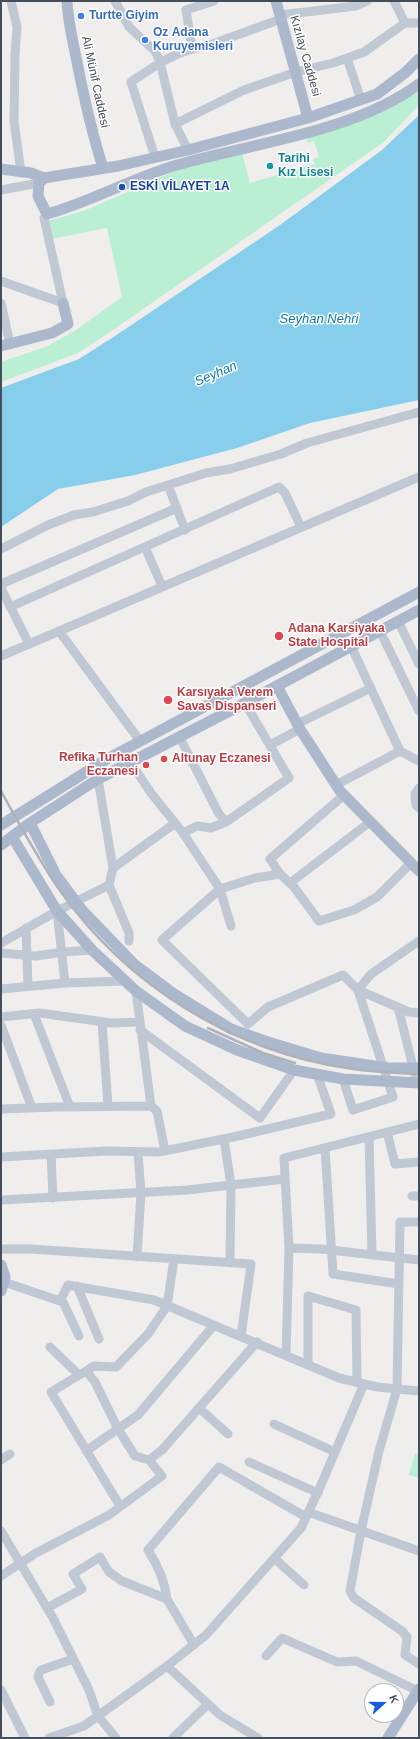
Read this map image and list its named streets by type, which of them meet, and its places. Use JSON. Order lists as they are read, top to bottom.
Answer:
{
  "streets": {
    "main road": ["Kızılay Caddesi", "Ali Münif Caddesi"]
  },
  "water": ["Seyhan Nehri", "Seyhan"],
  "places": [
    "Turtte Giyim",
    "Oz Adana Kuruyemisleri",
    "Tarihi Kız Lisesi",
    "ESKİ VİLAYET 1A",
    "Adana Karsiyaka State Hospital",
    "Karsıyaka Verem Savas Dispanseri",
    "Altunay Eczanesi",
    "Refika Turhan Eczanesi"
  ],
  "north": "right"
}
